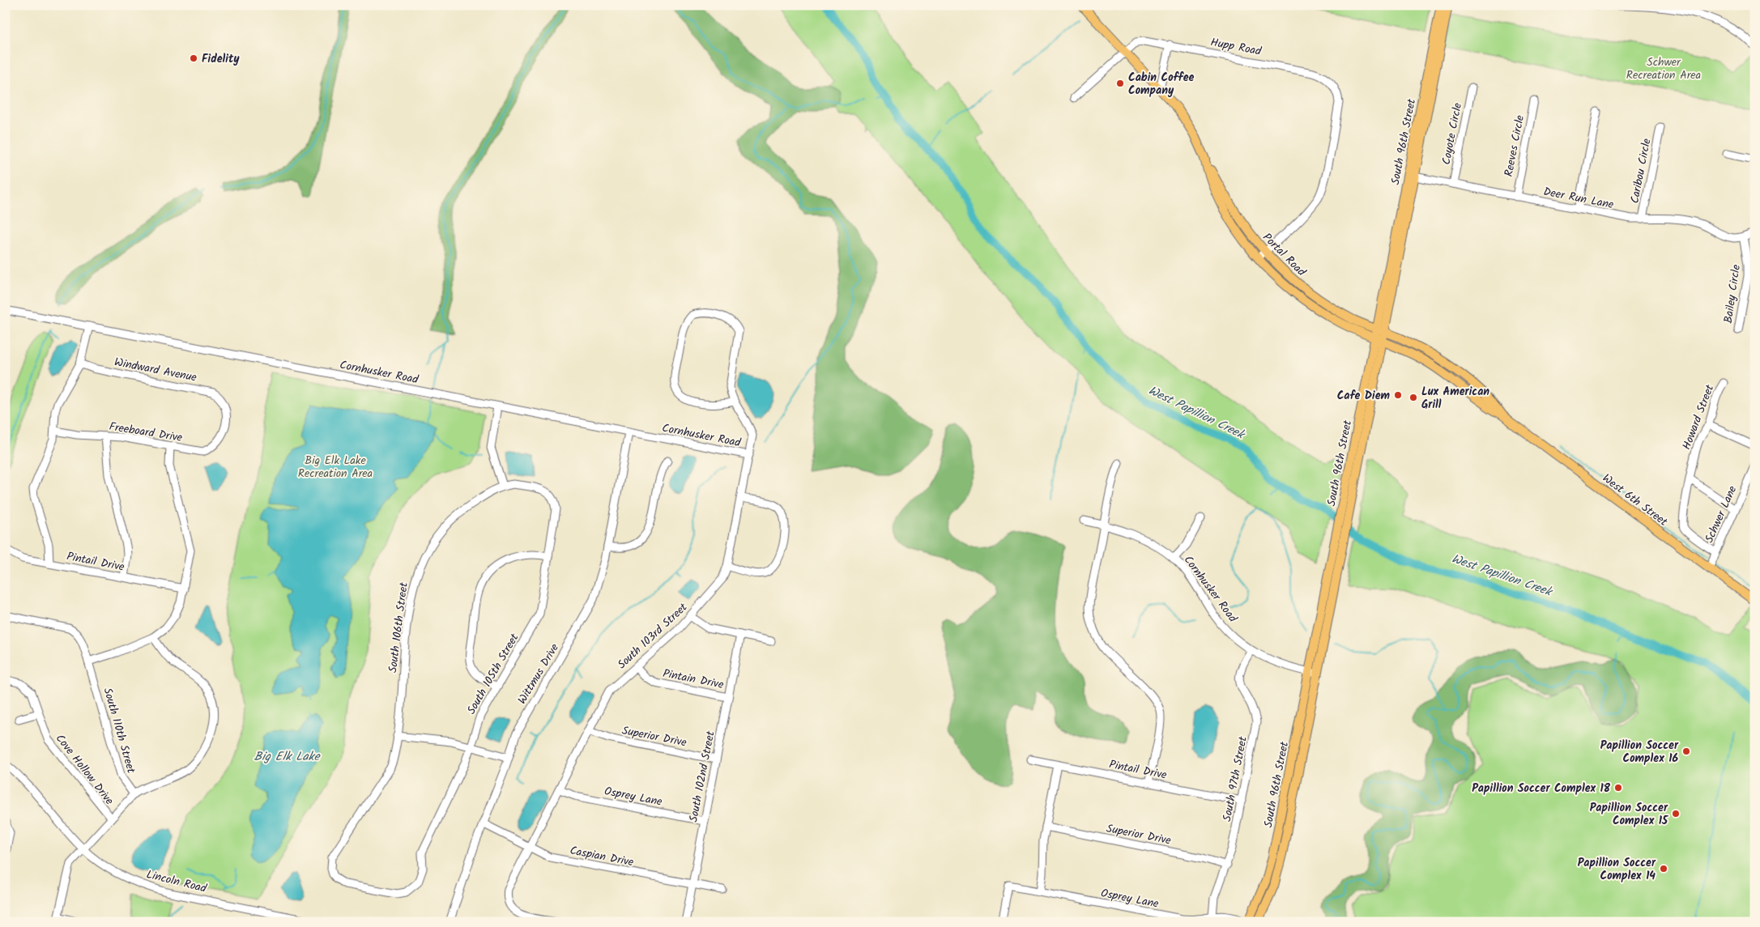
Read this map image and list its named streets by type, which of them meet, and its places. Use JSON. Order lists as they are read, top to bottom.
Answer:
{
  "streets": {
    "main road": ["South 96th Street", "Portal Road", "West 6th Street"],
    "street": [
      "Hupp Road",
      "Coyote Circle",
      "Reeves Circle",
      "Caribou Circle",
      "Deer Run Lane",
      "Bailey Circle",
      "Windward Avenue",
      "Cornhusker Road",
      "Howard Street",
      "Freeboard Drive",
      "Schwer Lane",
      "Pintail Drive",
      "South 106th Street",
      "South 103rd Street",
      "South 105th Street",
      "Wittmus Drive",
      "Pintain Drive",
      "South 110th Street",
      "Superior Drive",
      "Cove Hollow Drive",
      "South 102nd Street",
      "South 97th Street",
      "Osprey Lane",
      "Caspian Drive",
      "Lincoln Road"
    ]
  },
  "crossings": [
    ["Hupp Road", "Portal Road"],
    ["Coyote Circle", "Deer Run Lane"],
    ["South 96th Street", "Deer Run Lane"],
    ["South 96th Street", "Portal Road"],
    ["South 96th Street", "Cornhusker Road"],
    ["South 96th Street", "West 6th Street"],
    ["South 96th Street", "Osprey Lane"],
    ["Reeves Circle", "Deer Run Lane"],
    ["Caribou Circle", "Deer Run Lane"],
    ["Deer Run Lane", "Bailey Circle"],
    ["Portal Road", "West 6th Street"],
    ["Windward Avenue", "Freeboard Drive"],
    ["Cornhusker Road", "South 103rd Street"],
    ["Cornhusker Road", "Wittmus Drive"],
    ["Cornhusker Road", "South 97th Street"],
    ["Howard Street", "Schwer Lane"],
    ["West 6th Street", "Schwer Lane"],
    ["Pintail Drive", "South 97th Street"],
    ["South 106th Street", "South 105th Street"],
    ["South 103rd Street", "Pintain Drive"],
    ["South 103rd Street", "Superior Drive"],
    ["South 103rd Street", "Osprey Lane"],
    ["South 103rd Street", "Caspian Drive"],
    ["Wittmus Drive", "Caspian Drive"],
    ["Pintain Drive", "South 102nd Street"],
    ["Superior Drive", "South 102nd Street"],
    ["Superior Drive", "South 97th Street"],
    ["South 102nd Street", "Osprey Lane"],
    ["South 102nd Street", "Caspian Drive"],
    ["South 97th Street", "Osprey Lane"]
  ],
  "water": ["West Papillion Creek", "Big Elk Lake"],
  "parks": ["Schwer Recreation Area", "Big Elk Lake Recreation Area"],
  "places": [
    "Fidelity",
    "Cabin Coffee Company",
    "Cafe Diem",
    "Lux American Grill",
    "Papillion Soccer Complex 16",
    "Papillion Soccer Complex 18",
    "Papillion Soccer Complex 15",
    "Papillion Soccer Complex 14"
  ]
}
